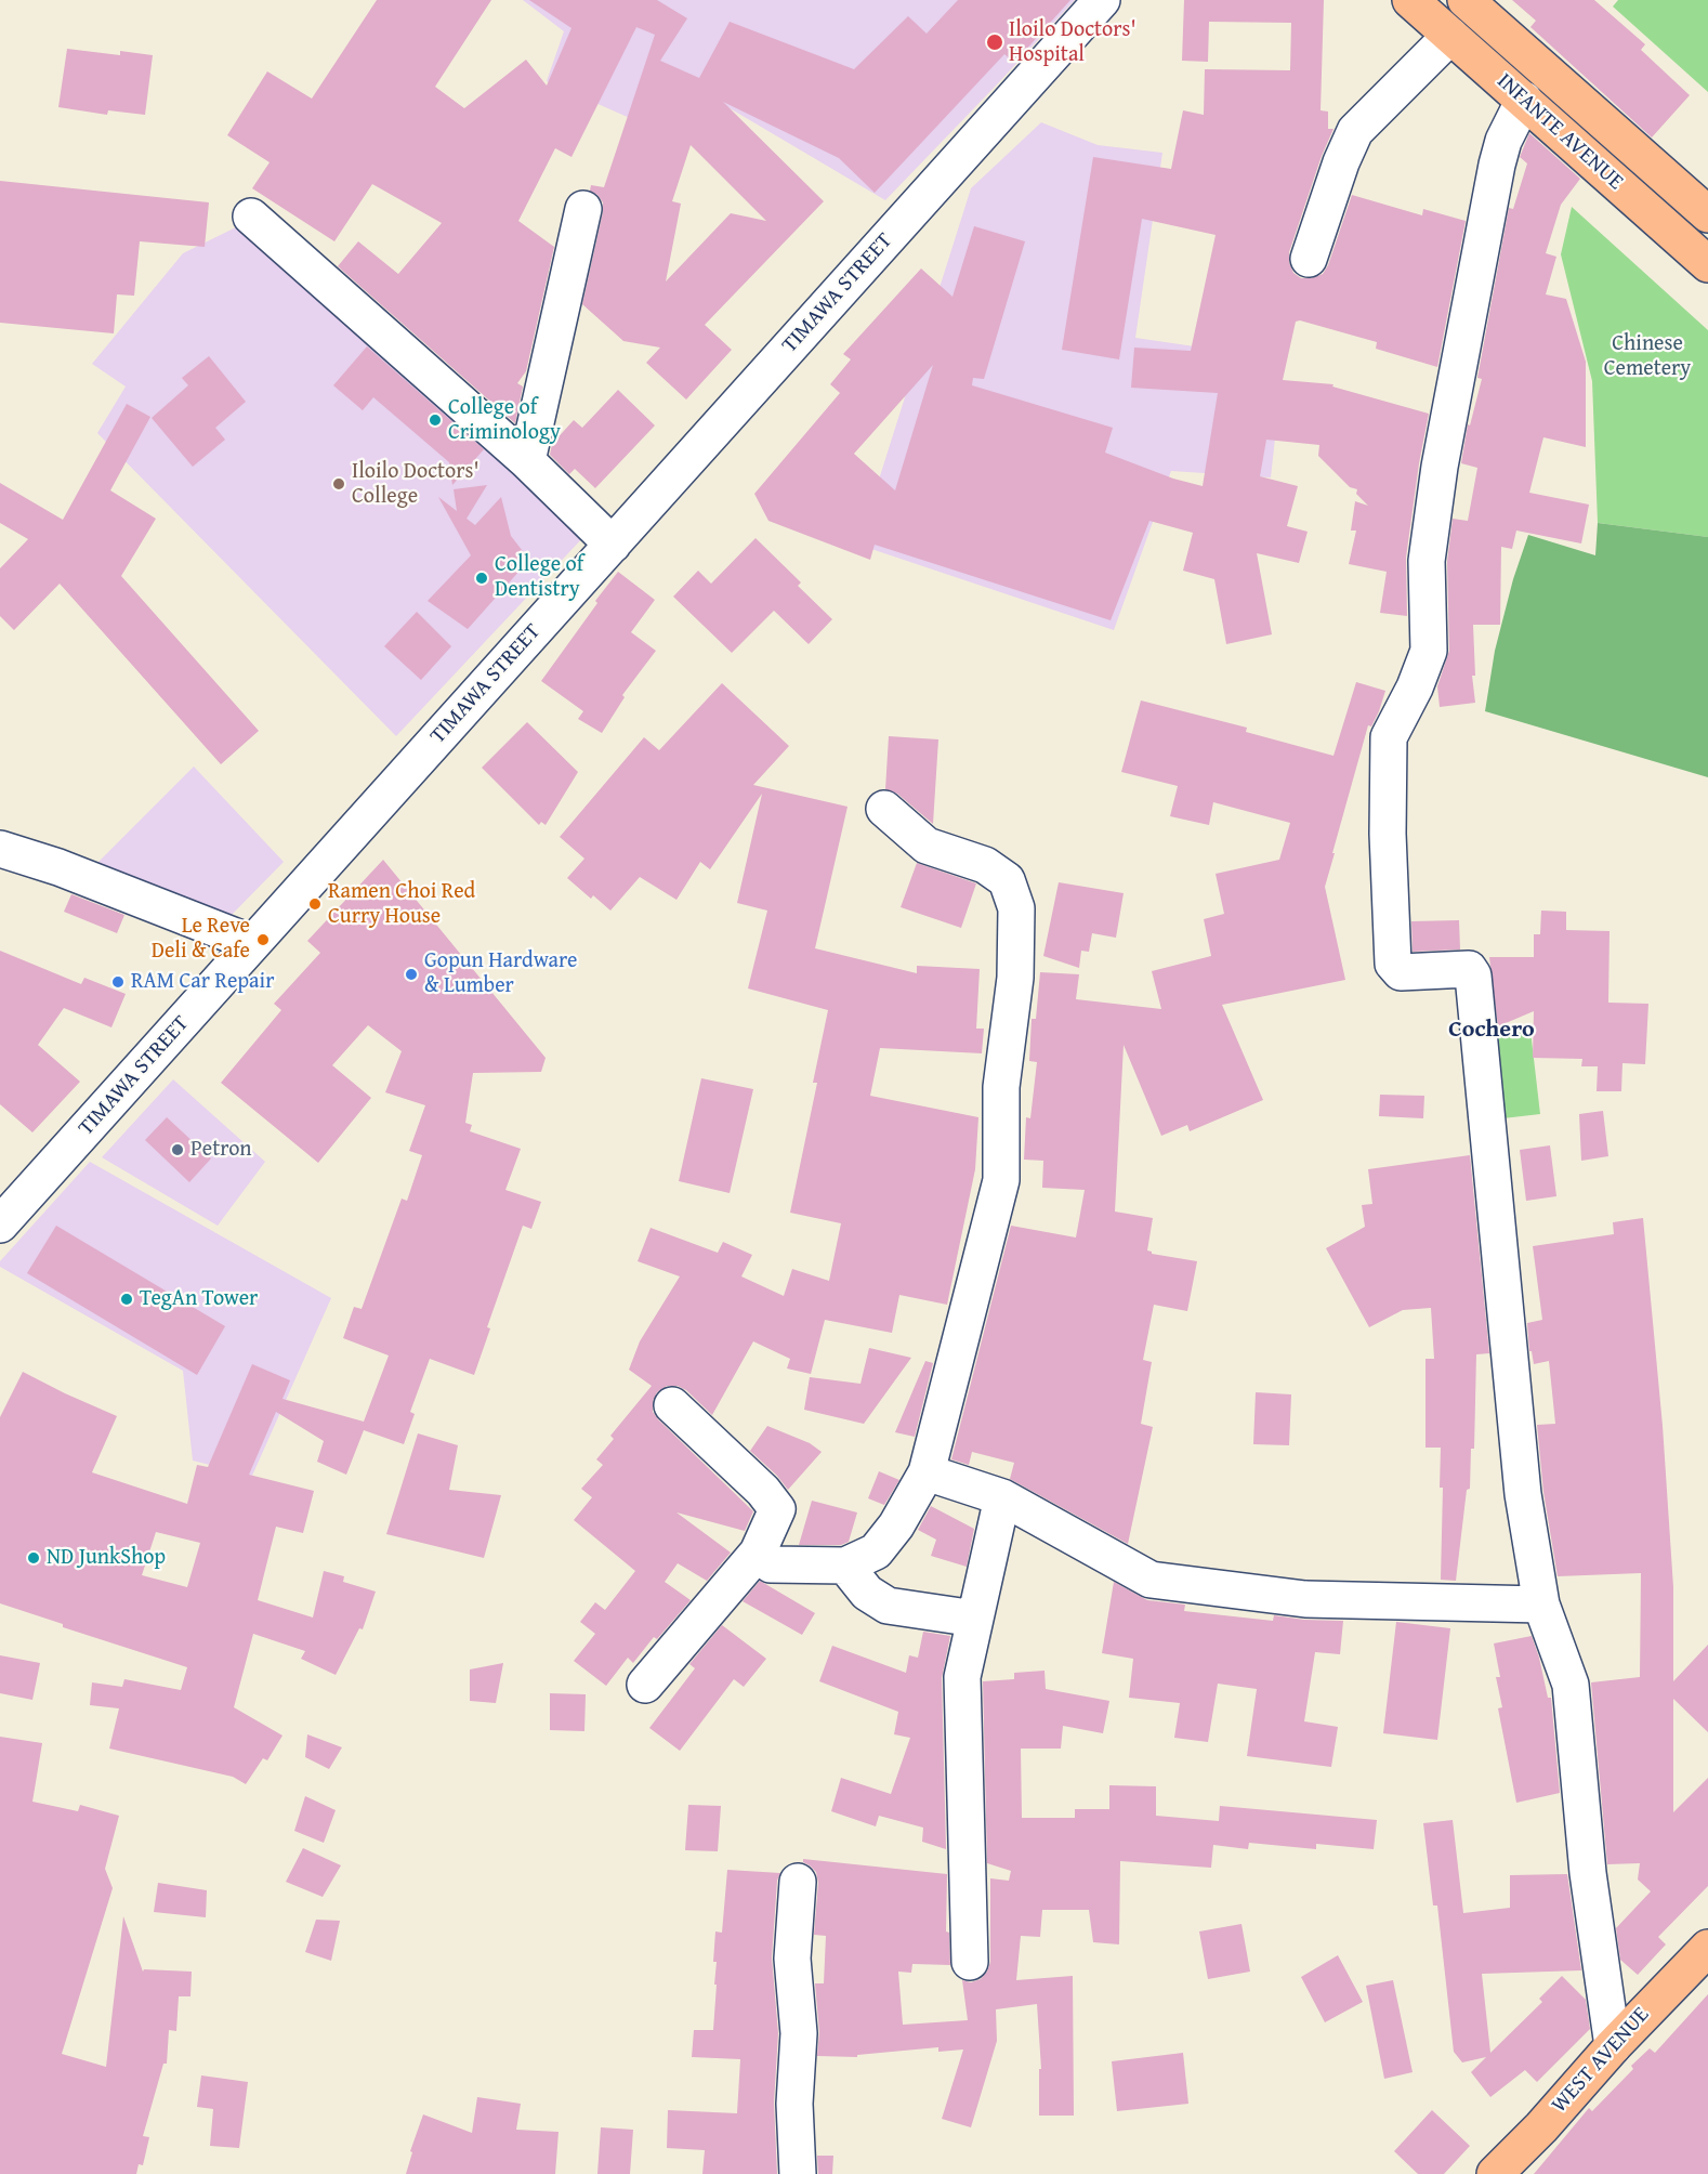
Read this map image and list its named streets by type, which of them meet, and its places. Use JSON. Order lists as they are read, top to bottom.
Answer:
{
  "streets": {
    "main road": ["INFANTE AVENUE", "WEST AVENUE"],
    "street": ["TIMAWA STREET"]
  },
  "districts": ["Cochero"],
  "parks": ["Chinese Cemetery"],
  "places": [
    "Iloilo Doctors' Hospital",
    "College of Criminology",
    "Iloilo Doctors' College",
    "College of Dentistry",
    "Ramen Choi Red Curry House",
    "Le Reve Deli & Cafe",
    "Gopun Hardware & Lumber",
    "RAM Car Repair",
    "Petron",
    "TegAn Tower",
    "ND JunkShop"
  ]
}
